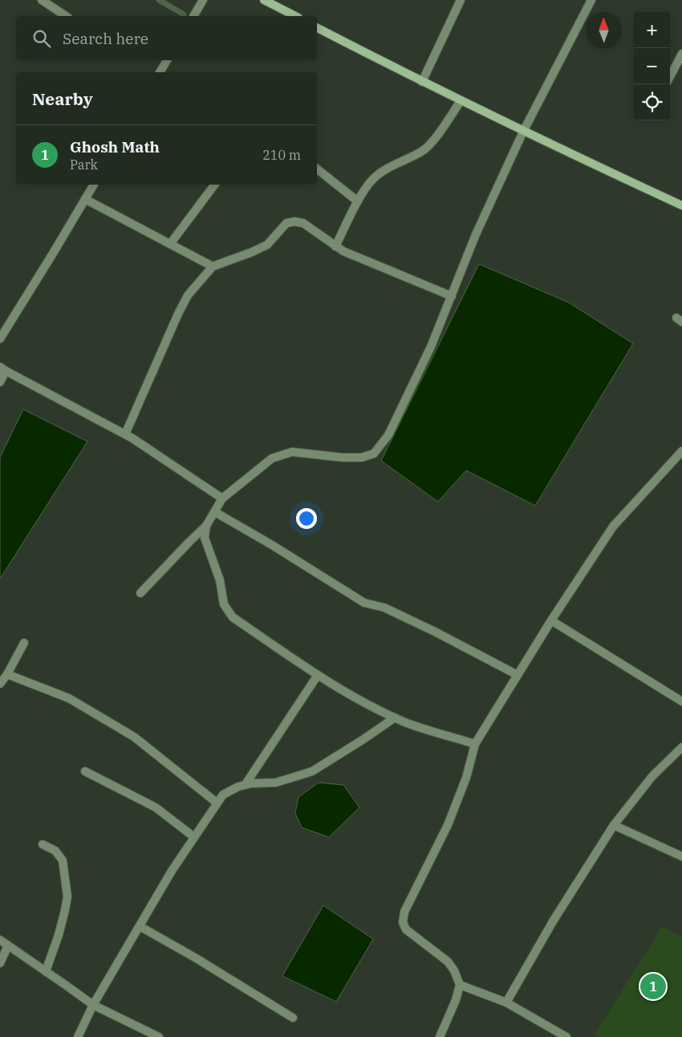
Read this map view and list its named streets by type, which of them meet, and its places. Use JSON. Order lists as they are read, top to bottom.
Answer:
{
  "north": "top",
  "page": {
    "map_buttons": ["+", "−"],
    "search": "Search here",
    "heading": "Nearby",
    "list": [
      {
        "mark": "1",
        "name": "Ghosh Math",
        "note": "Park",
        "value": "210 m"
      }
    ],
    "pins": "1"
  }
}
